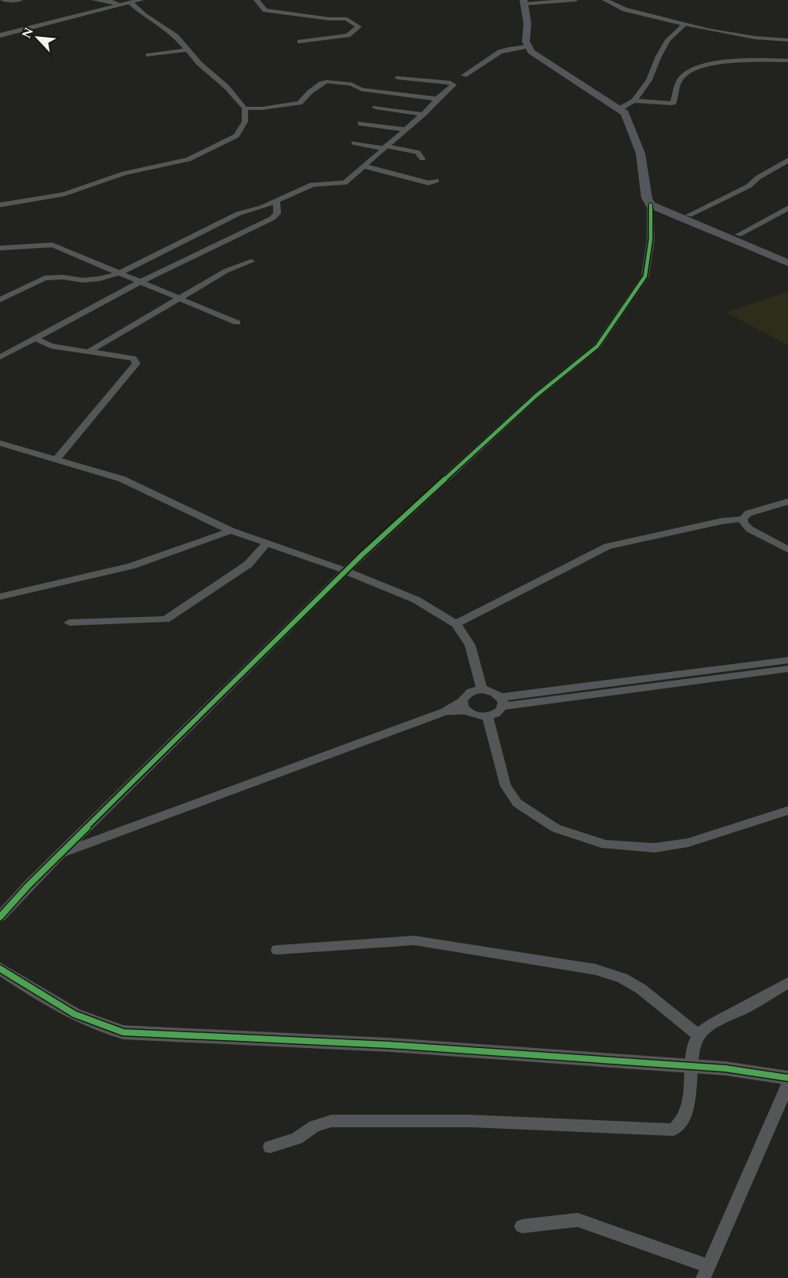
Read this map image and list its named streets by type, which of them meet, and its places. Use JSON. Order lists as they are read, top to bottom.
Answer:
{
  "north": "top left"
}
